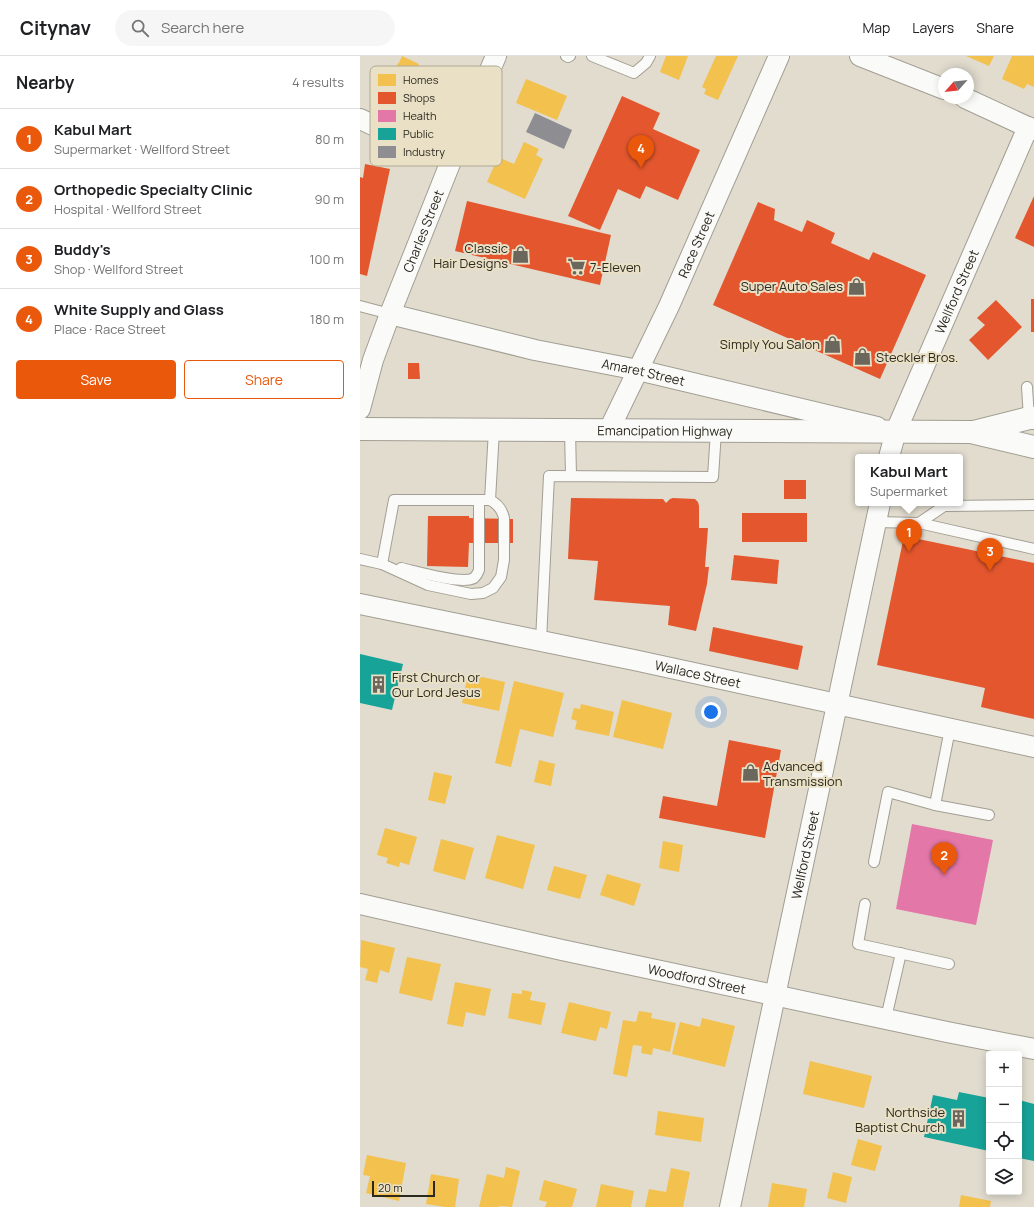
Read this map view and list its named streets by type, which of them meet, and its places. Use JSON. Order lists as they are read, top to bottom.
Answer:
{
  "streets": {
    "main road": ["Emancipation Highway"],
    "street": [
      "Charles Street",
      "Race Street",
      "Wellford Street",
      "Amaret Street",
      "Wallace Street",
      "Woodford Street"
    ]
  },
  "crossings": [
    ["Charles Street", "Amaret Street"],
    ["Race Street", "Amaret Street"],
    ["Race Street", "Emancipation Highway"],
    ["Wellford Street", "Amaret Street"],
    ["Wellford Street", "Emancipation Highway"],
    ["Wellford Street", "Wallace Street"],
    ["Wellford Street", "Woodford Street"],
    ["Amaret Street", "Emancipation Highway"]
  ],
  "places": {
    "shop": [
      "Classic Hair Designs",
      "Super Auto Sales",
      "Simply You Salon",
      "Steckler Bros.",
      "Advanced Transmission"
    ],
    "supermarket": ["7-Eleven"],
    "building": ["First Church or Our Lord Jesus", "Northside Baptist Church"]
  },
  "legend": [
    "Homes",
    "Shops",
    "Health",
    "Public",
    "Industry"
  ],
  "scale_bar": "20 m",
  "north": "bottom left",
  "page": {
    "header": "Citynav",
    "search": "Search here",
    "nav": ["Map", "Layers", "Share"],
    "heading": ["Nearby", "4 results"],
    "list": [
      {
        "mark": "1",
        "name": "Kabul Mart",
        "note": "Supermarket · Wellford Street",
        "value": "80 m"
      },
      {
        "mark": "2",
        "name": "Orthopedic Specialty Clinic",
        "note": "Hospital · Wellford Street",
        "value": "90 m"
      },
      {
        "mark": "3",
        "name": "Buddy's",
        "note": "Shop · Wellford Street",
        "value": "100 m"
      },
      {
        "mark": "4",
        "name": "White Supply and Glass",
        "note": "Place · Race Street",
        "value": "180 m"
      }
    ],
    "pins": [
      "4",
      "1",
      "3",
      "2"
    ],
    "buttons": ["Save", "Share"],
    "popup": ["Kabul Mart", "Supermarket"],
    "map_buttons": ["+", "−"],
    "scale": "20 m"
  }
}
